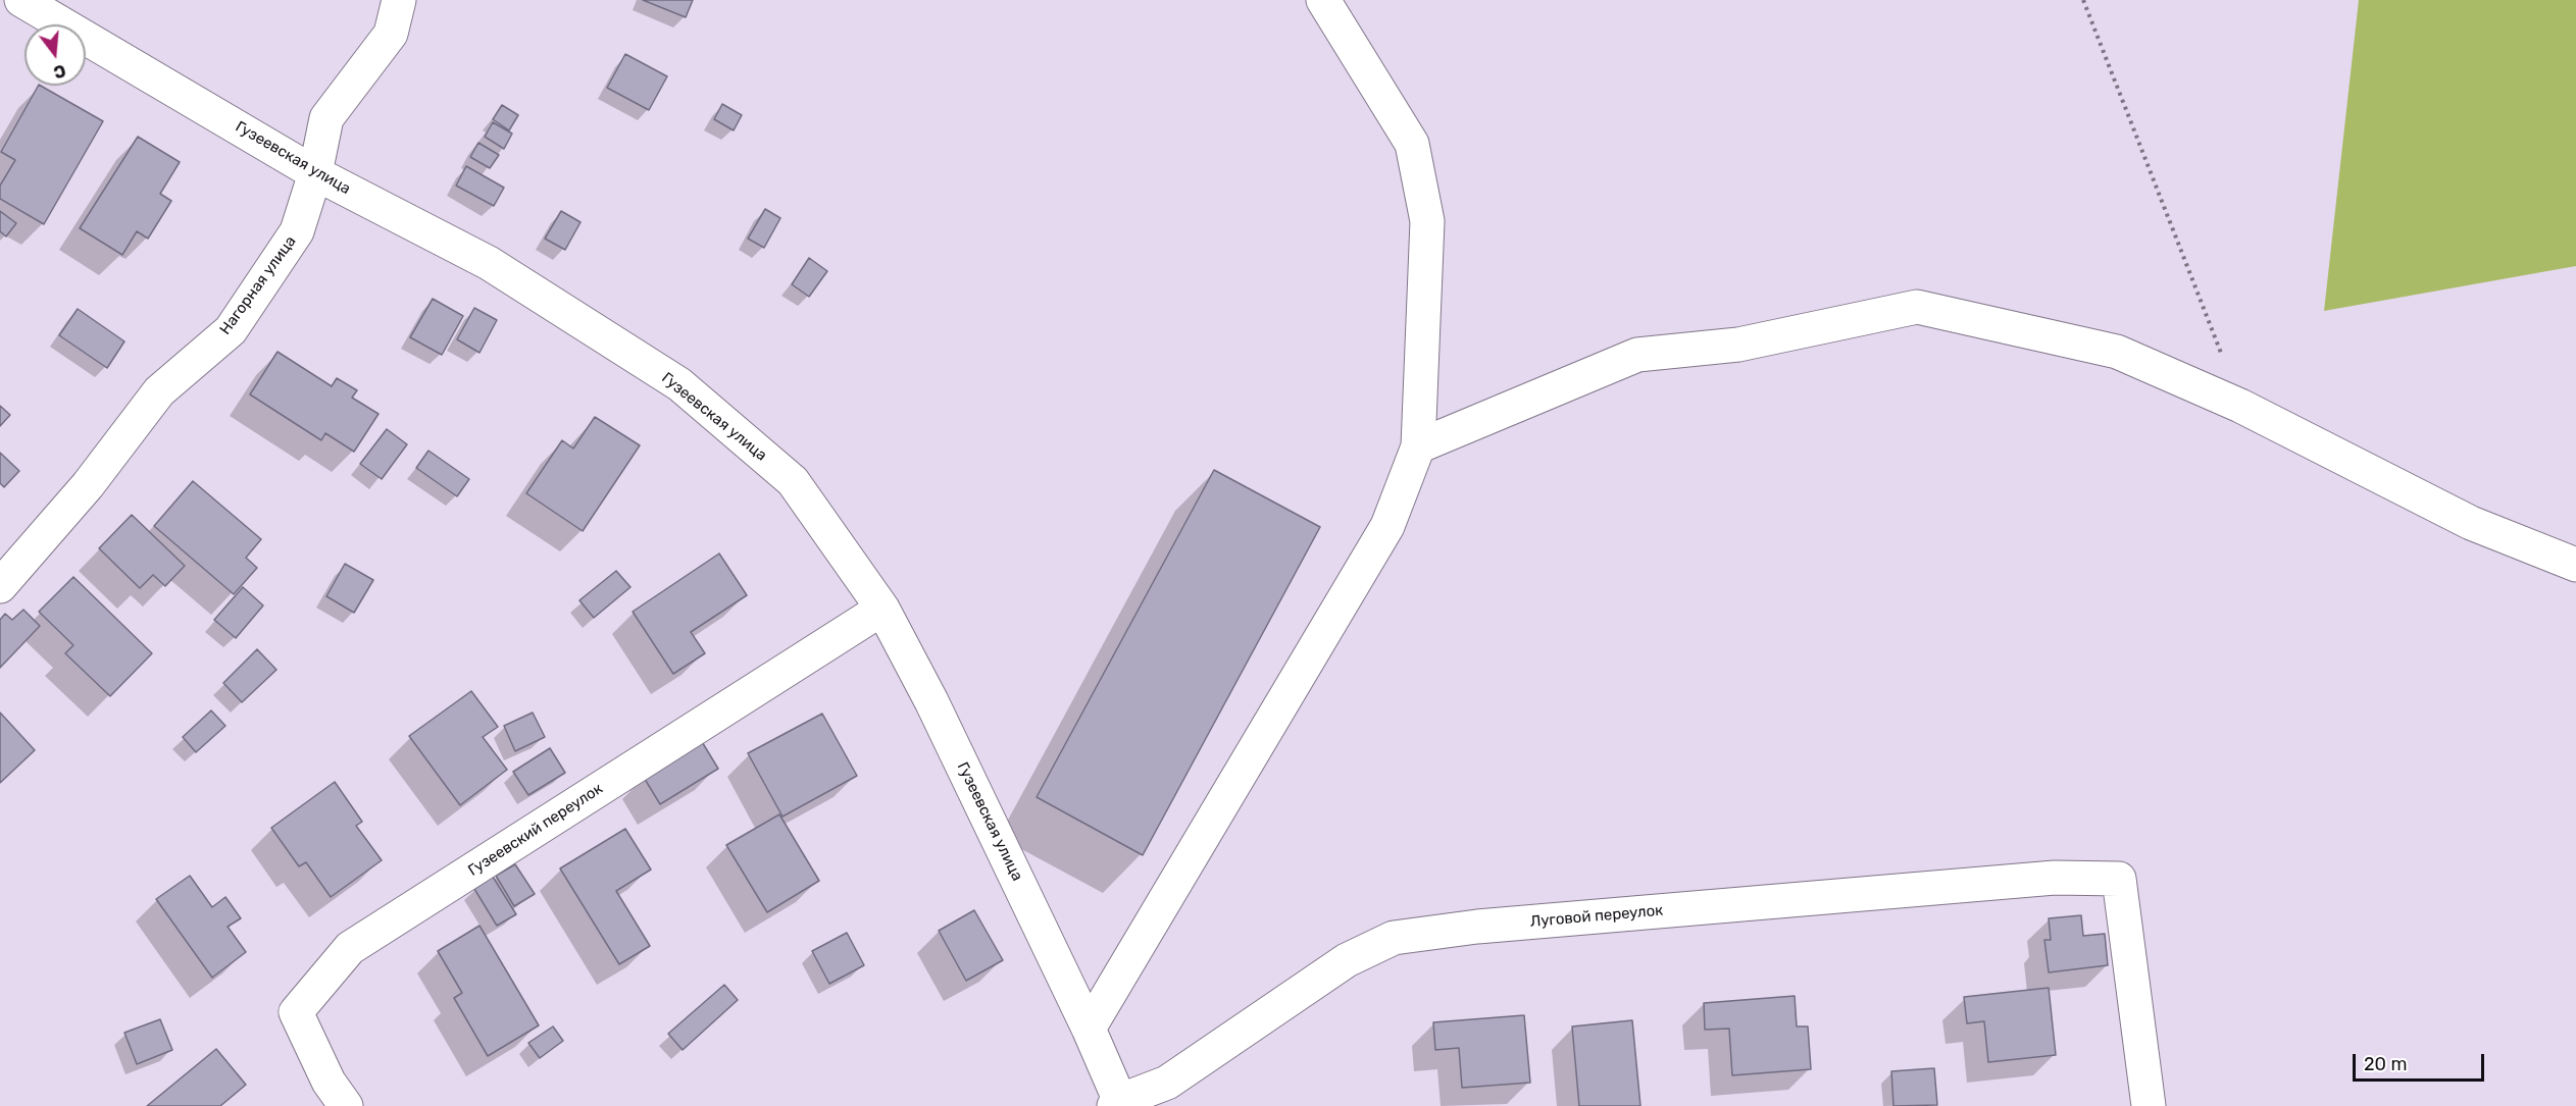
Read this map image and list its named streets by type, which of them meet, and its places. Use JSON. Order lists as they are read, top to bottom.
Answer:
{
  "streets": {
    "street": [
      "Гузеевская улица",
      "Нагорная улица",
      "Гузеевский переулок",
      "Луговой переулок"
    ]
  },
  "crossings": [
    ["Гузеевская улица", "Нагорная улица"],
    ["Гузеевская улица", "Гузеевский переулок"],
    ["Гузеевская улица", "Луговой переулок"]
  ],
  "scale_bar": "20 m",
  "north": "bottom"
}
